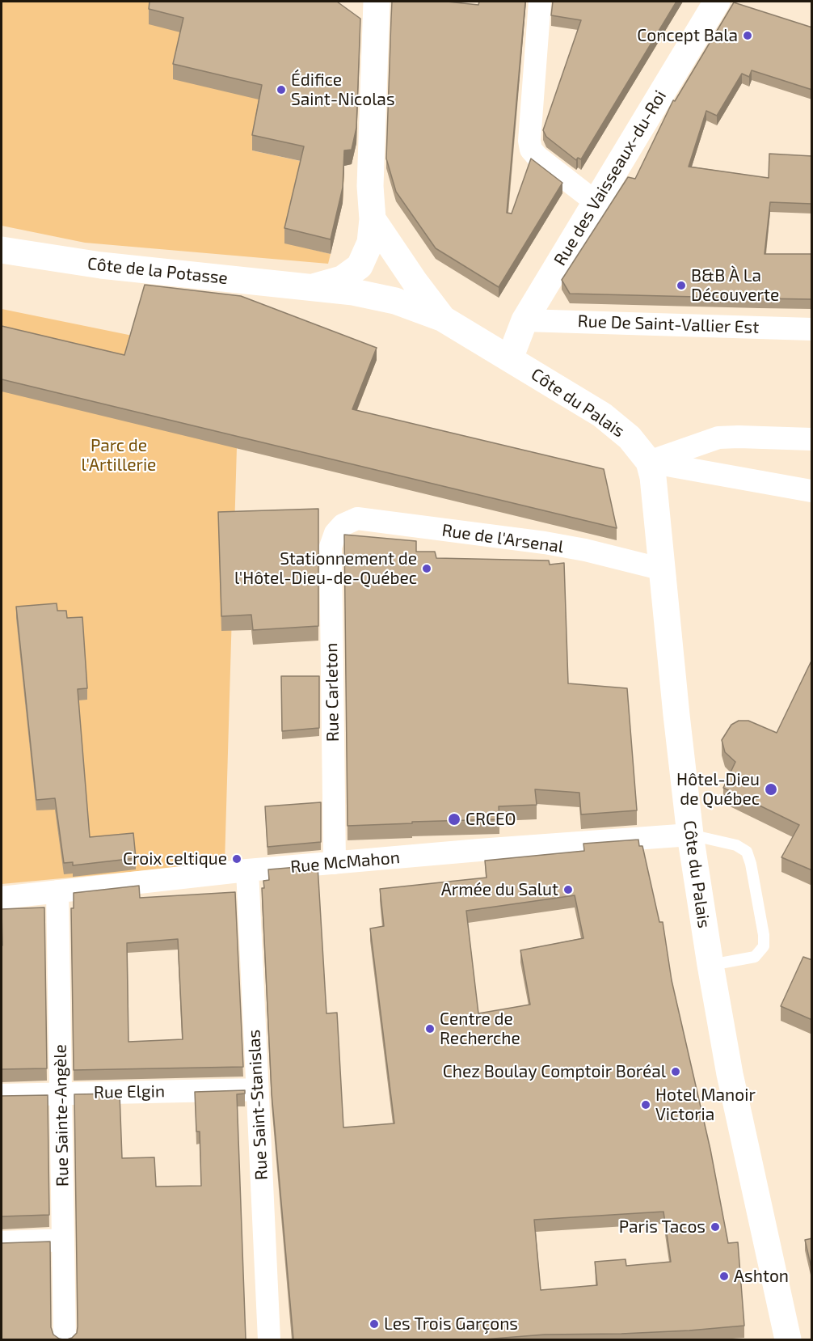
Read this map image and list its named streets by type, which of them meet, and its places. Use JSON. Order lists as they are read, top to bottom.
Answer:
{
  "streets": {
    "street": [
      "Rue des Vaisseaux-du-Roi",
      "Côte de la Potasse",
      "Rue De Saint-Vallier Est",
      "Côte du Palais",
      "Rue de l'Arsenal",
      "Rue Carleton",
      "Rue McMahon",
      "Rue Elgin",
      "Rue Saint-Stanislas",
      "Rue Sainte-Angèle"
    ]
  },
  "crossings": [
    ["Rue des Vaisseaux-du-Roi", "Rue De Saint-Vallier Est"],
    ["Rue des Vaisseaux-du-Roi", "Côte du Palais"],
    ["Côte de la Potasse", "Côte du Palais"],
    ["Côte du Palais", "Rue de l'Arsenal"],
    ["Côte du Palais", "Rue McMahon"],
    ["Rue de l'Arsenal", "Rue Carleton"],
    ["Rue Carleton", "Rue McMahon"],
    ["Rue McMahon", "Rue Saint-Stanislas"],
    ["Rue McMahon", "Rue Sainte-Angèle"],
    ["Rue Elgin", "Rue Saint-Stanislas"],
    ["Rue Elgin", "Rue Sainte-Angèle"]
  ],
  "parks": ["Parc de l'Artillerie"],
  "places": [
    "Concept Bala",
    "Édifice Saint-Nicolas",
    "B&B À La Découverte",
    "Stationnement de l'Hôtel-Dieu-de-Québec",
    "Hôtel-Dieu de Québec",
    "CRCEO",
    "Croix celtique",
    "Armée du Salut",
    "Centre de Recherche",
    "Chez Boulay Comptoir Boréal",
    "Hotel Manoir Victoria",
    "Paris Tacos",
    "Ashton",
    "Les Trois Garçons"
  ]
}
